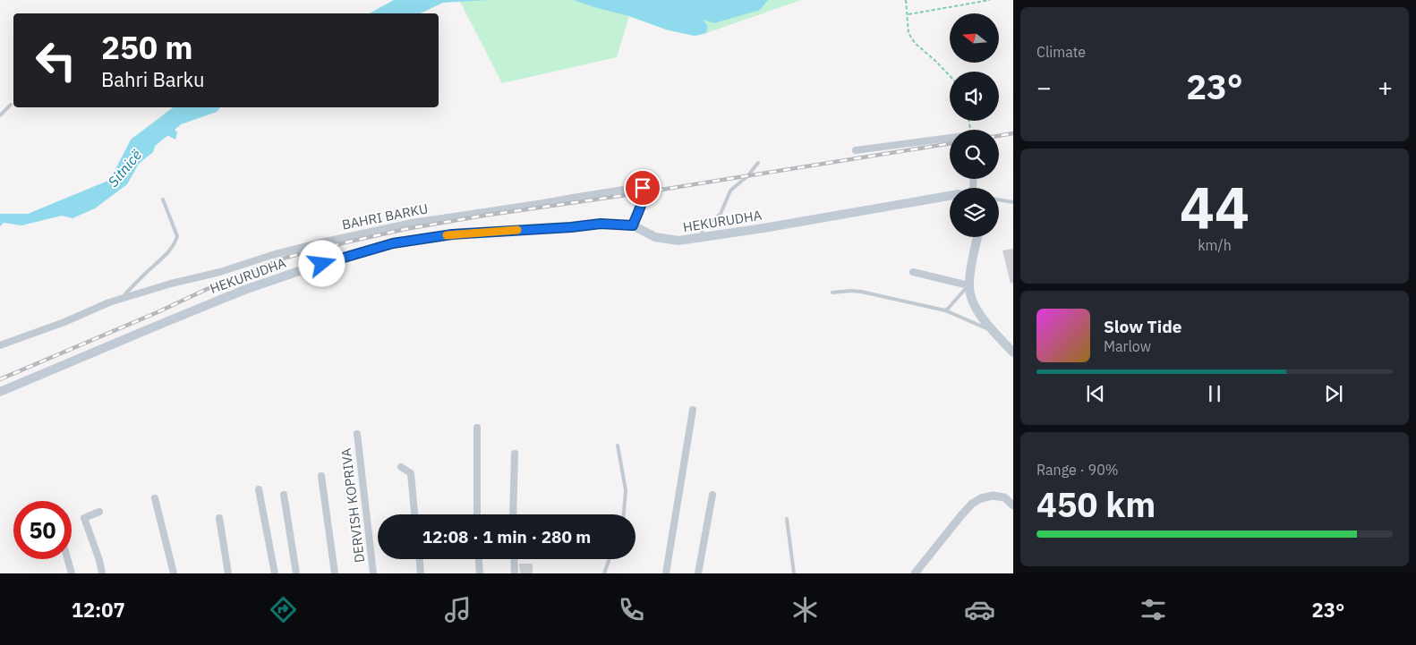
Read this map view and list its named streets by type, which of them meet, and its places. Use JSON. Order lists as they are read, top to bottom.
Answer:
{
  "streets": {
    "main road": ["HEKURUDHA"],
    "street": ["BAHRI BARKU", "DERVISH KOPRIVA"]
  },
  "crossings": [
    ["BAHRI BARKU", "HEKURUDHA"]
  ],
  "water": ["Sitnicë"],
  "north": "left",
  "page": {
    "tile": [
      "Climate",
      ["44", "km/h"],
      ["Range · 90%", "450 km"]
    ],
    "turn": ["250 m", "Bahri Barku"],
    "heat": ["−", "23°", "+"],
    "song": ["Slow Tide", "Marlow"],
    "limit": "50",
    "trip": "12:08 · 1 min · 280 m",
    "tabs": ["12:07", "23°"]
  }
}
